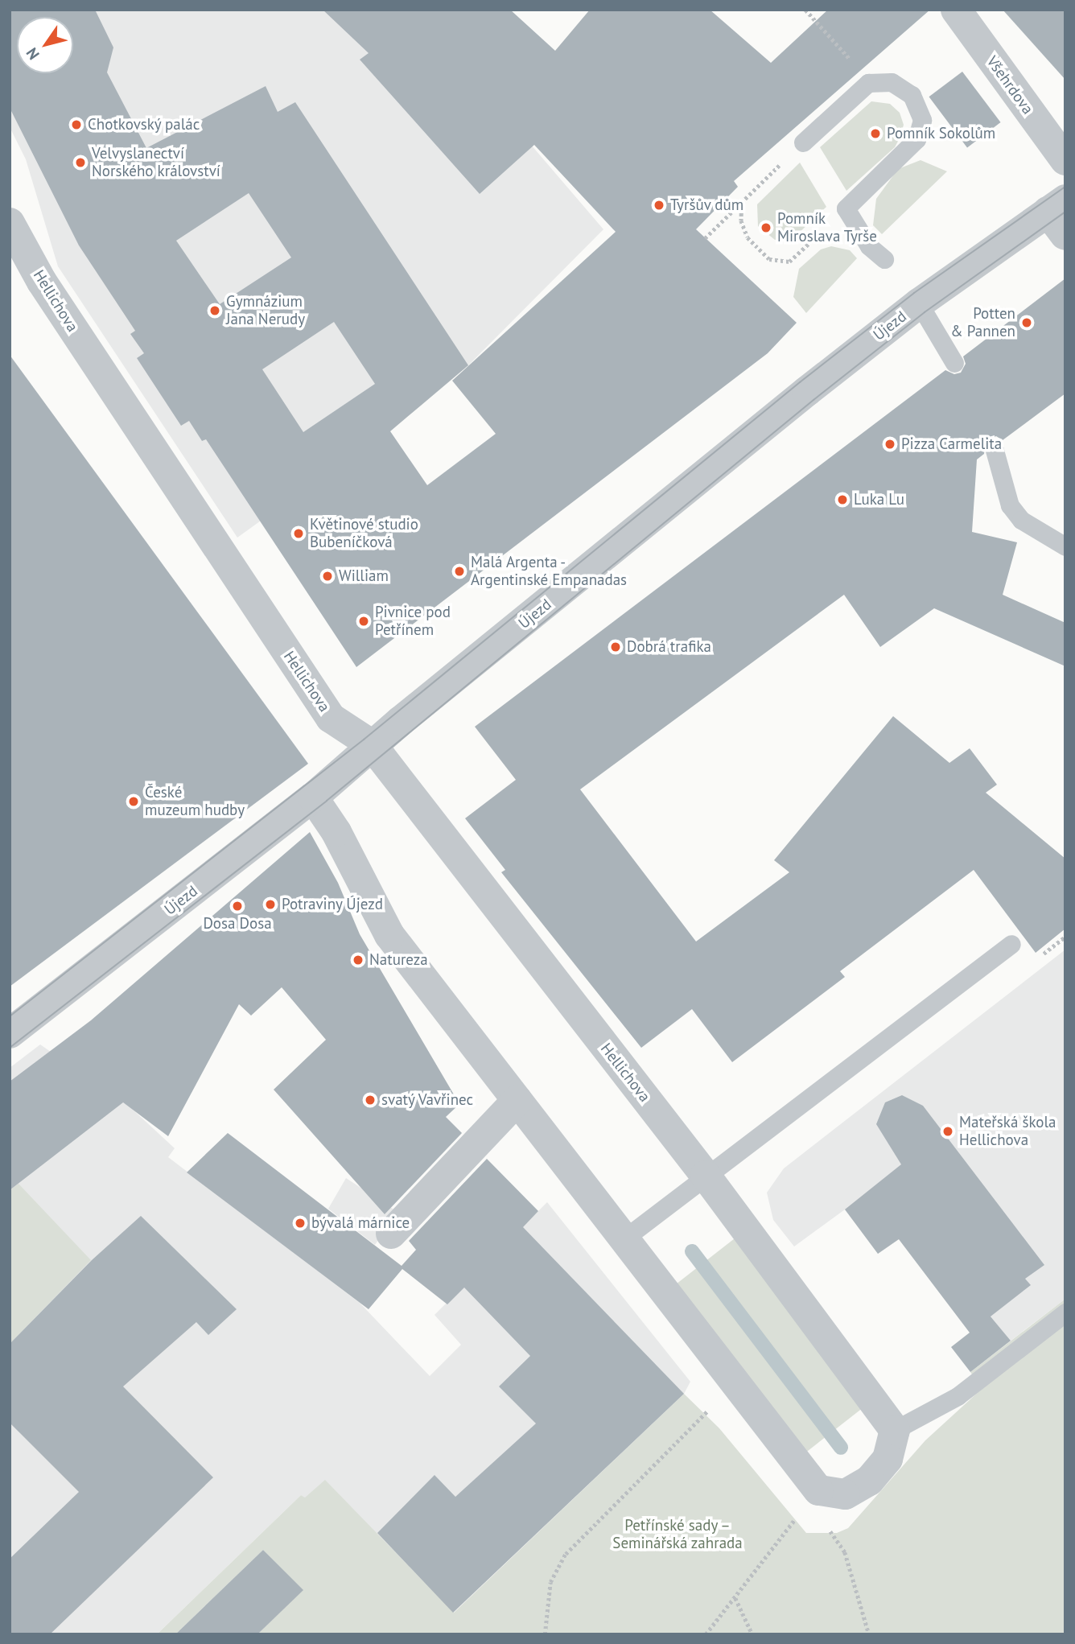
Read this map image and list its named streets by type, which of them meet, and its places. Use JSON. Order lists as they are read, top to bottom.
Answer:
{
  "streets": {
    "street": ["Všehrdova", "Hellichova", "Újezd"]
  },
  "crossings": [
    ["Hellichova", "Újezd"]
  ],
  "parks": ["Petřínské sady – Seminářská zahrada"],
  "places": [
    "Chotkovský palác",
    "Pomník Sokolům",
    "Velvyslanectví Norského království",
    "Tyršův dům",
    "Pomník Miroslava Tyrše",
    "Gymnázium Jana Nerudy",
    "Potten & Pannen",
    "Pizza Carmelita",
    "Luka Lu",
    "Květinové studio Bubeníčková",
    "Malá Argenta - Argentinské Empanadas",
    "William",
    "Pivnice pod Petřínem",
    "Dobrá trafika",
    "České muzeum hudby",
    "Potraviny Újezd",
    "Dosa Dosa",
    "Natureza",
    "svatý Vavřinec",
    "Mateřská škola Hellichova",
    "bývalá márnice"
  ],
  "north": "bottom left"
}
